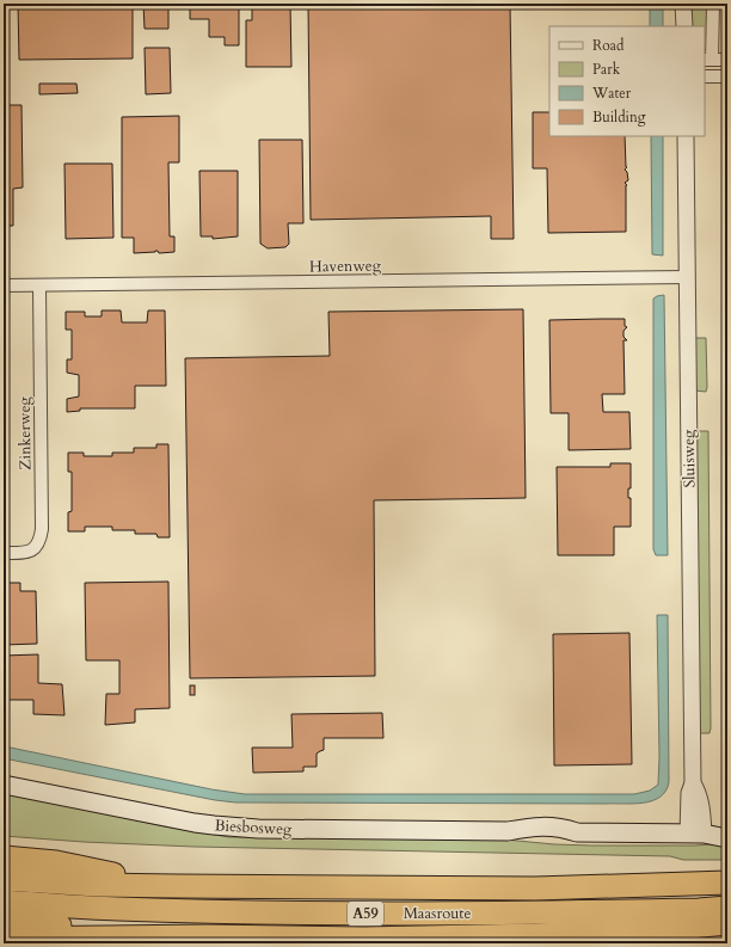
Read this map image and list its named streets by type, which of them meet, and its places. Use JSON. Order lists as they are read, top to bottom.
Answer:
{
  "streets": {
    "highway": ["A59", "Maasroute"],
    "main road": ["Biesbosweg"],
    "street": ["Havenweg", "Zinkerweg", "Sluisweg"]
  },
  "crossings": [
    ["Havenweg", "Zinkerweg"],
    ["Havenweg", "Sluisweg"],
    ["Sluisweg", "Biesbosweg"],
    ["A59", "Maasroute"]
  ],
  "legend": [
    "Road",
    "Park",
    "Water",
    "Building"
  ]
}
